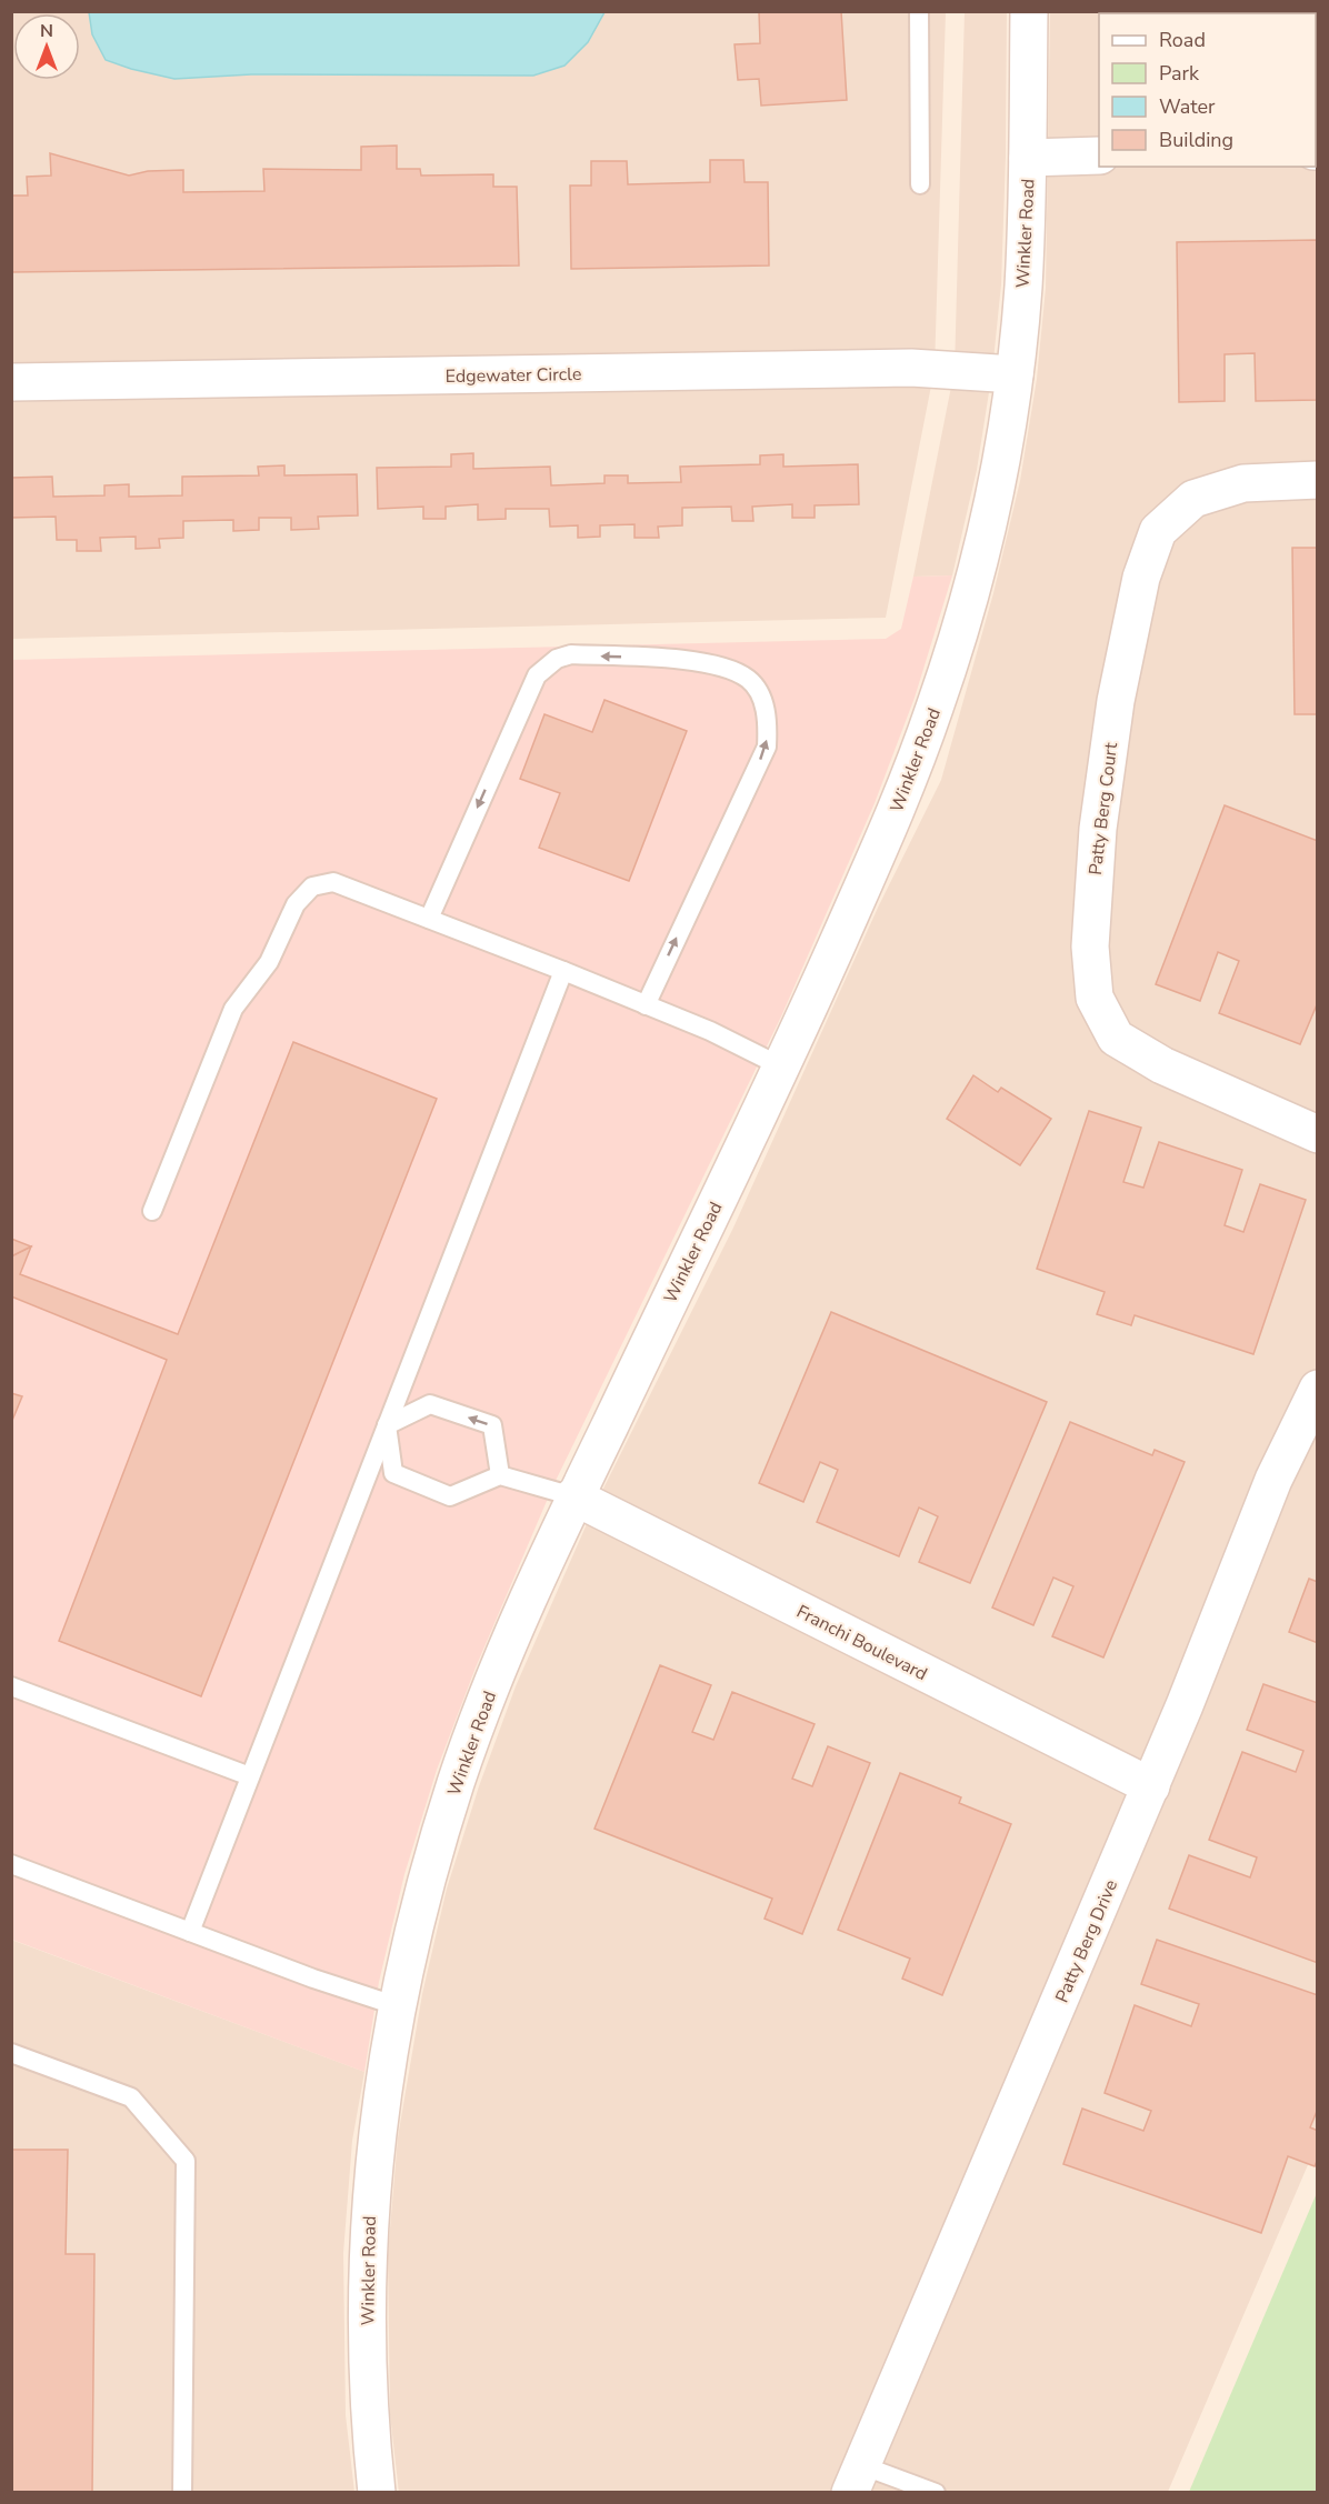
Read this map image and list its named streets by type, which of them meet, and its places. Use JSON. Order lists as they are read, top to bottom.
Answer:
{
  "streets": {
    "street": [
      "Winkler Road",
      "Edgewater Circle",
      "Patty Berg Court",
      "Franchi Boulevard",
      "Patty Berg Drive"
    ]
  },
  "crossings": [
    ["Winkler Road", "Edgewater Circle"],
    ["Winkler Road", "Franchi Boulevard"],
    ["Franchi Boulevard", "Patty Berg Drive"]
  ],
  "legend": [
    "Road",
    "Park",
    "Water",
    "Building"
  ],
  "north": "top"
}
